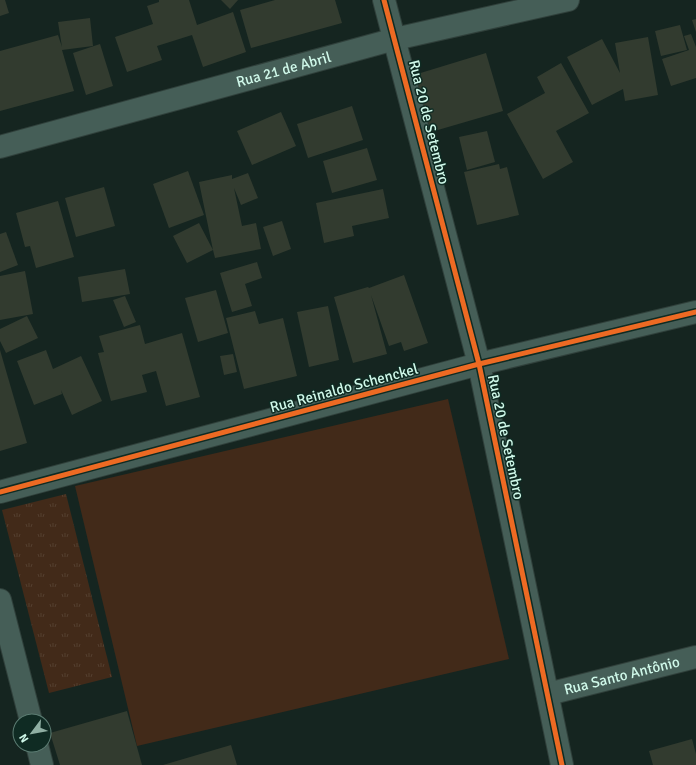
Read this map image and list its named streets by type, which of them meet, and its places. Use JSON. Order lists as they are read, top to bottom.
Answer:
{
  "streets": {
    "street": [
      "Rua 21 de Abril",
      "Rua 20 de Setembro",
      "Rua Reinaldo Schenckel",
      "Rua Santo Antônio"
    ]
  },
  "crossings": [
    ["Rua 21 de Abril", "Rua 20 de Setembro"],
    ["Rua 20 de Setembro", "Rua Reinaldo Schenckel"],
    ["Rua 20 de Setembro", "Rua Santo Antônio"]
  ],
  "north": "bottom left"
}
